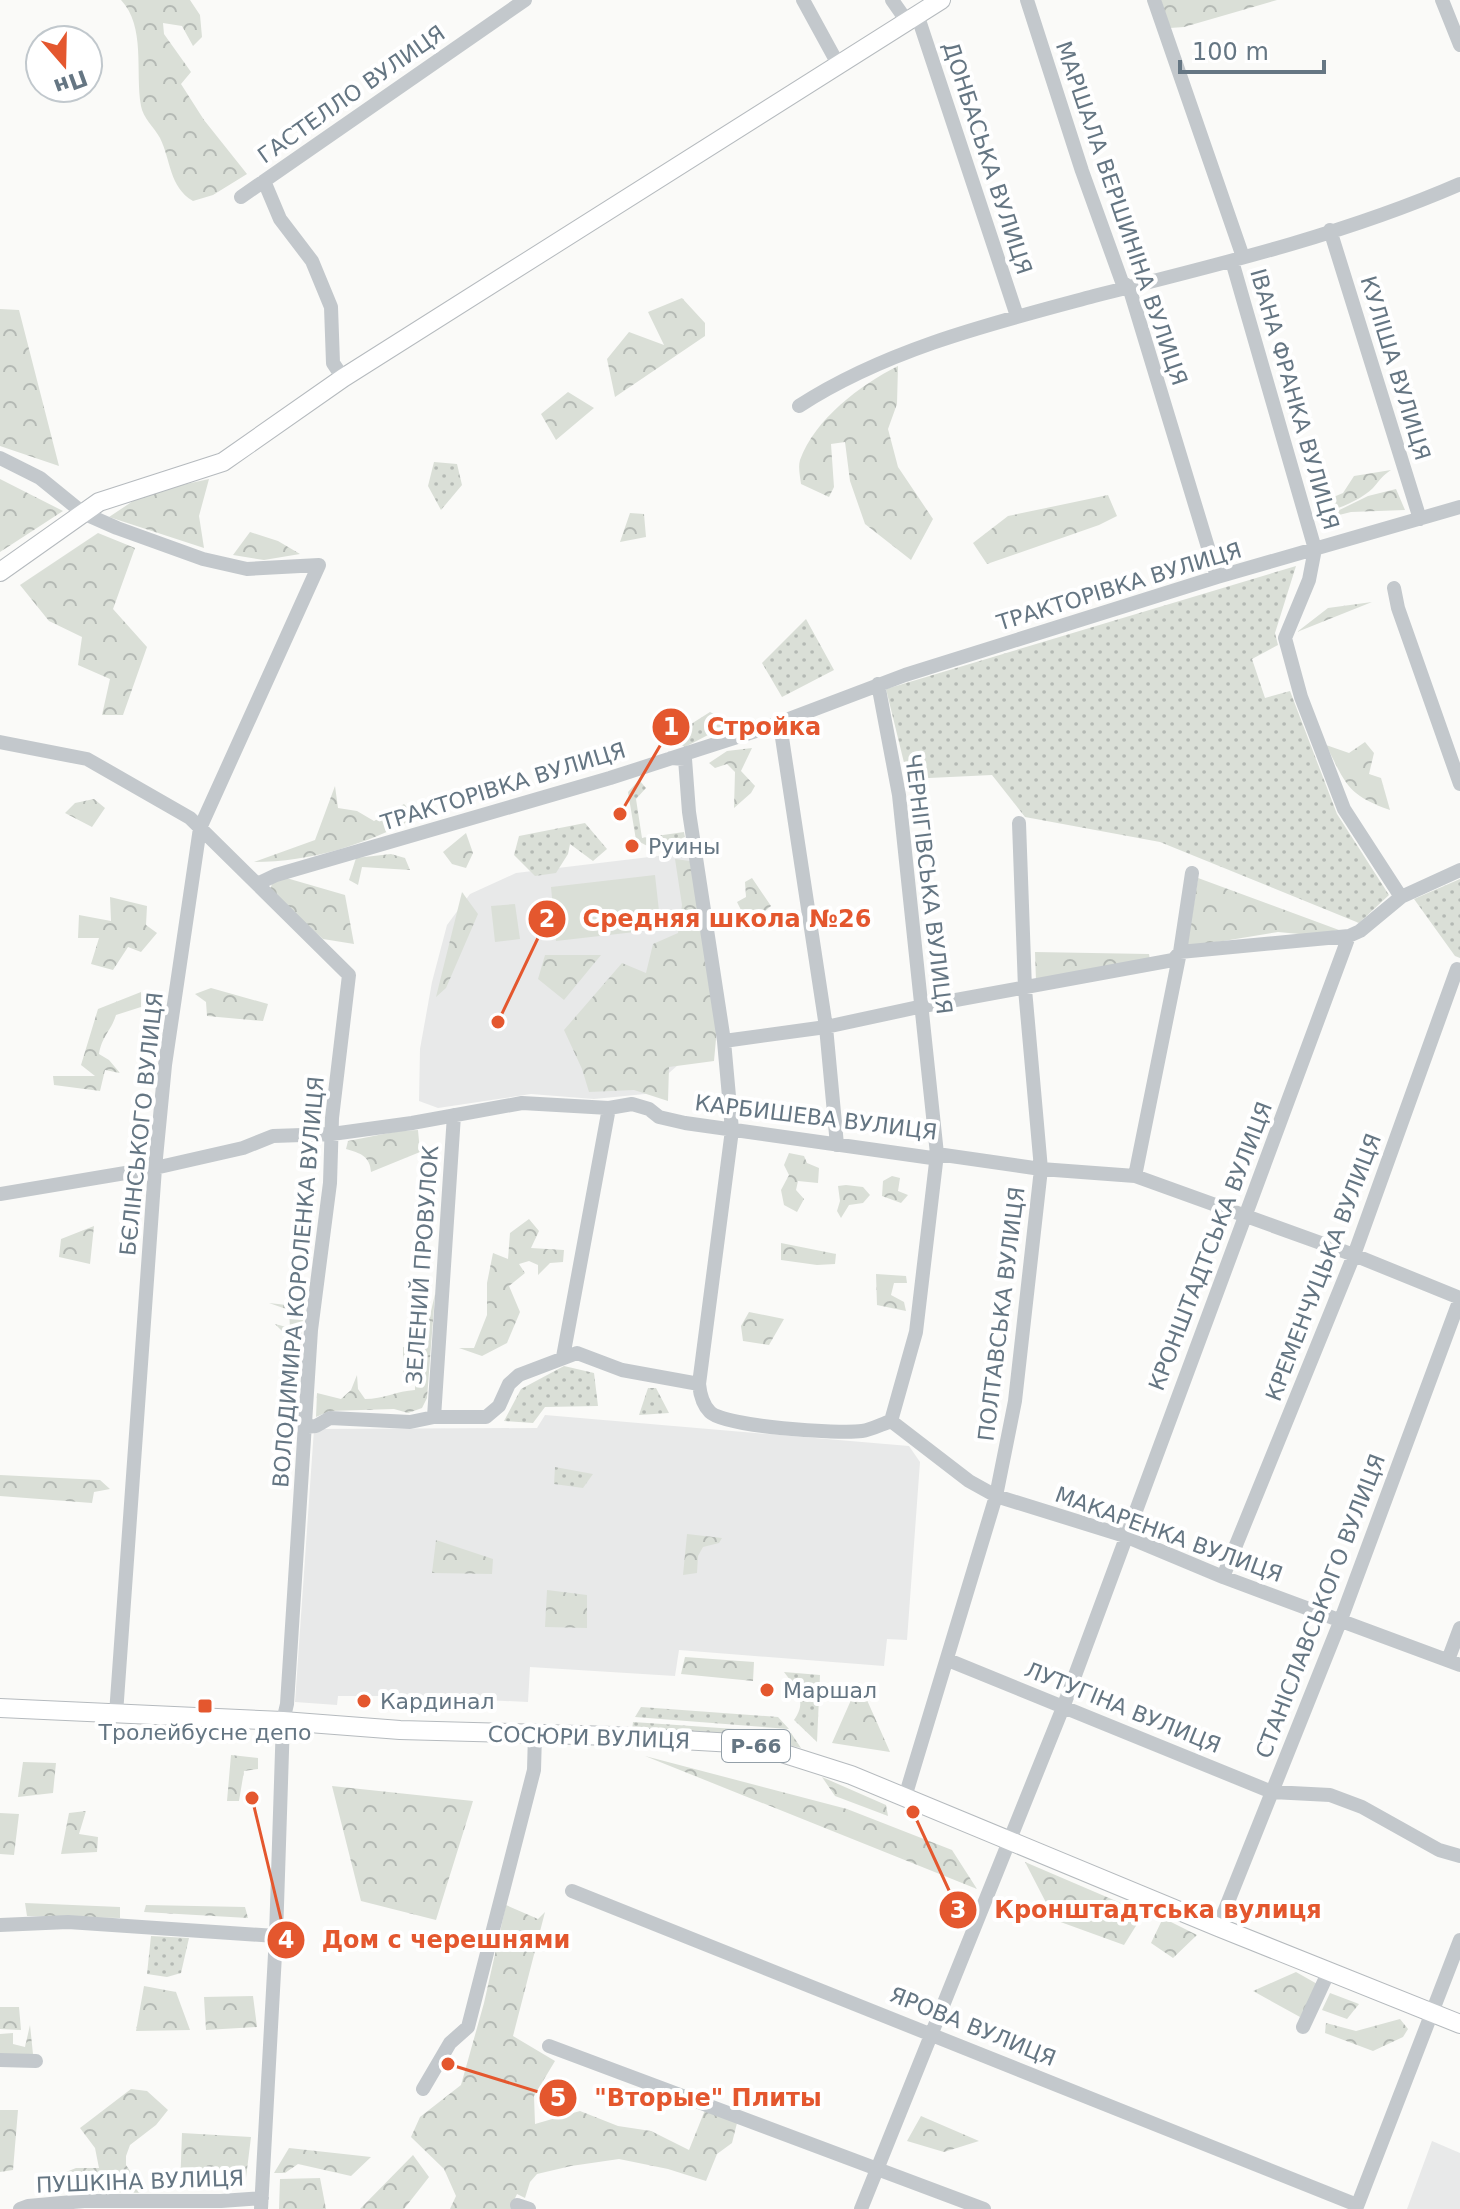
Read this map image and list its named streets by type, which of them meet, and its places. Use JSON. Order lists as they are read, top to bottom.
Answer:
{
  "streets": {
    "main road": ["СОСЮРИ ВУЛИЦЯ", "Р-66"],
    "street": [
      "ГАСТЕЛЛО ВУЛИЦЯ",
      "ДОНБАСЬКА ВУЛИЦЯ",
      "МАРШАЛА ВЕРШИНІНА ВУЛИЦЯ",
      "КУЛІША ВУЛИЦЯ",
      "ІВАНА ФРАНКА ВУЛИЦЯ",
      "ТРАКТОРІВКА ВУЛИЦЯ",
      "ЧЕРНІГІВСЬКА ВУЛИЦЯ",
      "КАРБИШЕВА ВУЛИЦЯ",
      "БЄЛІНСЬКОГО ВУЛИЦЯ",
      "КРОНШТАДТСЬКА ВУЛИЦЯ",
      "ЗЕЛЕНИЙ ПРОВУЛОК",
      "КРЕМЕНЧУЦЬКА ВУЛИЦЯ",
      "ВОЛОДИМИРА КОРОЛЕНКА ВУЛИЦЯ",
      "ПОЛТАВСЬКА ВУЛИЦЯ",
      "МАКАРЕНКА ВУЛИЦЯ",
      "СТАНІСЛАВСЬКОГО ВУЛИЦЯ",
      "ЛУТУГІНА ВУЛИЦЯ",
      "ЯРОВА ВУЛИЦЯ",
      "ПУШКІНА ВУЛИЦЯ"
    ]
  },
  "crossings": [
    ["МАРШАЛА ВЕРШИНІНА ВУЛИЦЯ", "ТРАКТОРІВКА ВУЛИЦЯ"],
    ["КУЛІША ВУЛИЦЯ", "ТРАКТОРІВКА ВУЛИЦЯ"],
    ["ІВАНА ФРАНКА ВУЛИЦЯ", "ТРАКТОРІВКА ВУЛИЦЯ"],
    ["ТРАКТОРІВКА ВУЛИЦЯ", "ЧЕРНІГІВСЬКА ВУЛИЦЯ"],
    ["ТРАКТОРІВКА ВУЛИЦЯ", "ВОЛОДИМИРА КОРОЛЕНКА ВУЛИЦЯ"],
    ["ЧЕРНІГІВСЬКА ВУЛИЦЯ", "КАРБИШЕВА ВУЛИЦЯ"],
    ["ЧЕРНІГІВСЬКА ВУЛИЦЯ", "МАКАРЕНКА ВУЛИЦЯ"],
    ["КАРБИШЕВА ВУЛИЦЯ", "БЄЛІНСЬКОГО ВУЛИЦЯ"],
    ["КАРБИШЕВА ВУЛИЦЯ", "КРОНШТАДТСЬКА ВУЛИЦЯ"],
    ["КАРБИШЕВА ВУЛИЦЯ", "ЗЕЛЕНИЙ ПРОВУЛОК"],
    ["КАРБИШЕВА ВУЛИЦЯ", "КРЕМЕНЧУЦЬКА ВУЛИЦЯ"],
    ["КАРБИШЕВА ВУЛИЦЯ", "ВОЛОДИМИРА КОРОЛЕНКА ВУЛИЦЯ"],
    ["КАРБИШЕВА ВУЛИЦЯ", "ПОЛТАВСЬКА ВУЛИЦЯ"],
    ["КАРБИШЕВА ВУЛИЦЯ", "СТАНІСЛАВСЬКОГО ВУЛИЦЯ"],
    ["БЄЛІНСЬКОГО ВУЛИЦЯ", "СОСЮРИ ВУЛИЦЯ"],
    ["КРОНШТАДТСЬКА ВУЛИЦЯ", "МАКАРЕНКА ВУЛИЦЯ"],
    ["КРОНШТАДТСЬКА ВУЛИЦЯ", "ЛУТУГІНА ВУЛИЦЯ"],
    ["КРОНШТАДТСЬКА ВУЛИЦЯ", "СОСЮРИ ВУЛИЦЯ"],
    ["КРОНШТАДТСЬКА ВУЛИЦЯ", "ЯРОВА ВУЛИЦЯ"],
    ["КРЕМЕНЧУЦЬКА ВУЛИЦЯ", "МАКАРЕНКА ВУЛИЦЯ"],
    ["ВОЛОДИМИРА КОРОЛЕНКА ВУЛИЦЯ", "СОСЮРИ ВУЛИЦЯ"],
    ["ВОЛОДИМИРА КОРОЛЕНКА ВУЛИЦЯ", "ПУШКІНА ВУЛИЦЯ"],
    ["ПОЛТАВСЬКА ВУЛИЦЯ", "МАКАРЕНКА ВУЛИЦЯ"],
    ["ПОЛТАВСЬКА ВУЛИЦЯ", "ЛУТУГІНА ВУЛИЦЯ"],
    ["ПОЛТАВСЬКА ВУЛИЦЯ", "СОСЮРИ ВУЛИЦЯ"],
    ["МАКАРЕНКА ВУЛИЦЯ", "СТАНІСЛАВСЬКОГО ВУЛИЦЯ"],
    ["СТАНІСЛАВСЬКОГО ВУЛИЦЯ", "ЛУТУГІНА ВУЛИЦЯ"],
    ["СТАНІСЛАВСЬКОГО ВУЛИЦЯ", "СОСЮРИ ВУЛИЦЯ"]
  ],
  "places": {
    "other": [
      "Стройка",
      "Руины",
      "Средняя школа №26",
      "Маршал",
      "Кардинал",
      "Дом с черешнями",
      "Кронштадтська вулиця",
      "\"Вторые\" Плиты"
    ],
    "transit": ["Тролейбусне депо"]
  },
  "scale_bar": "100 m",
  "north": "bottom"
}
